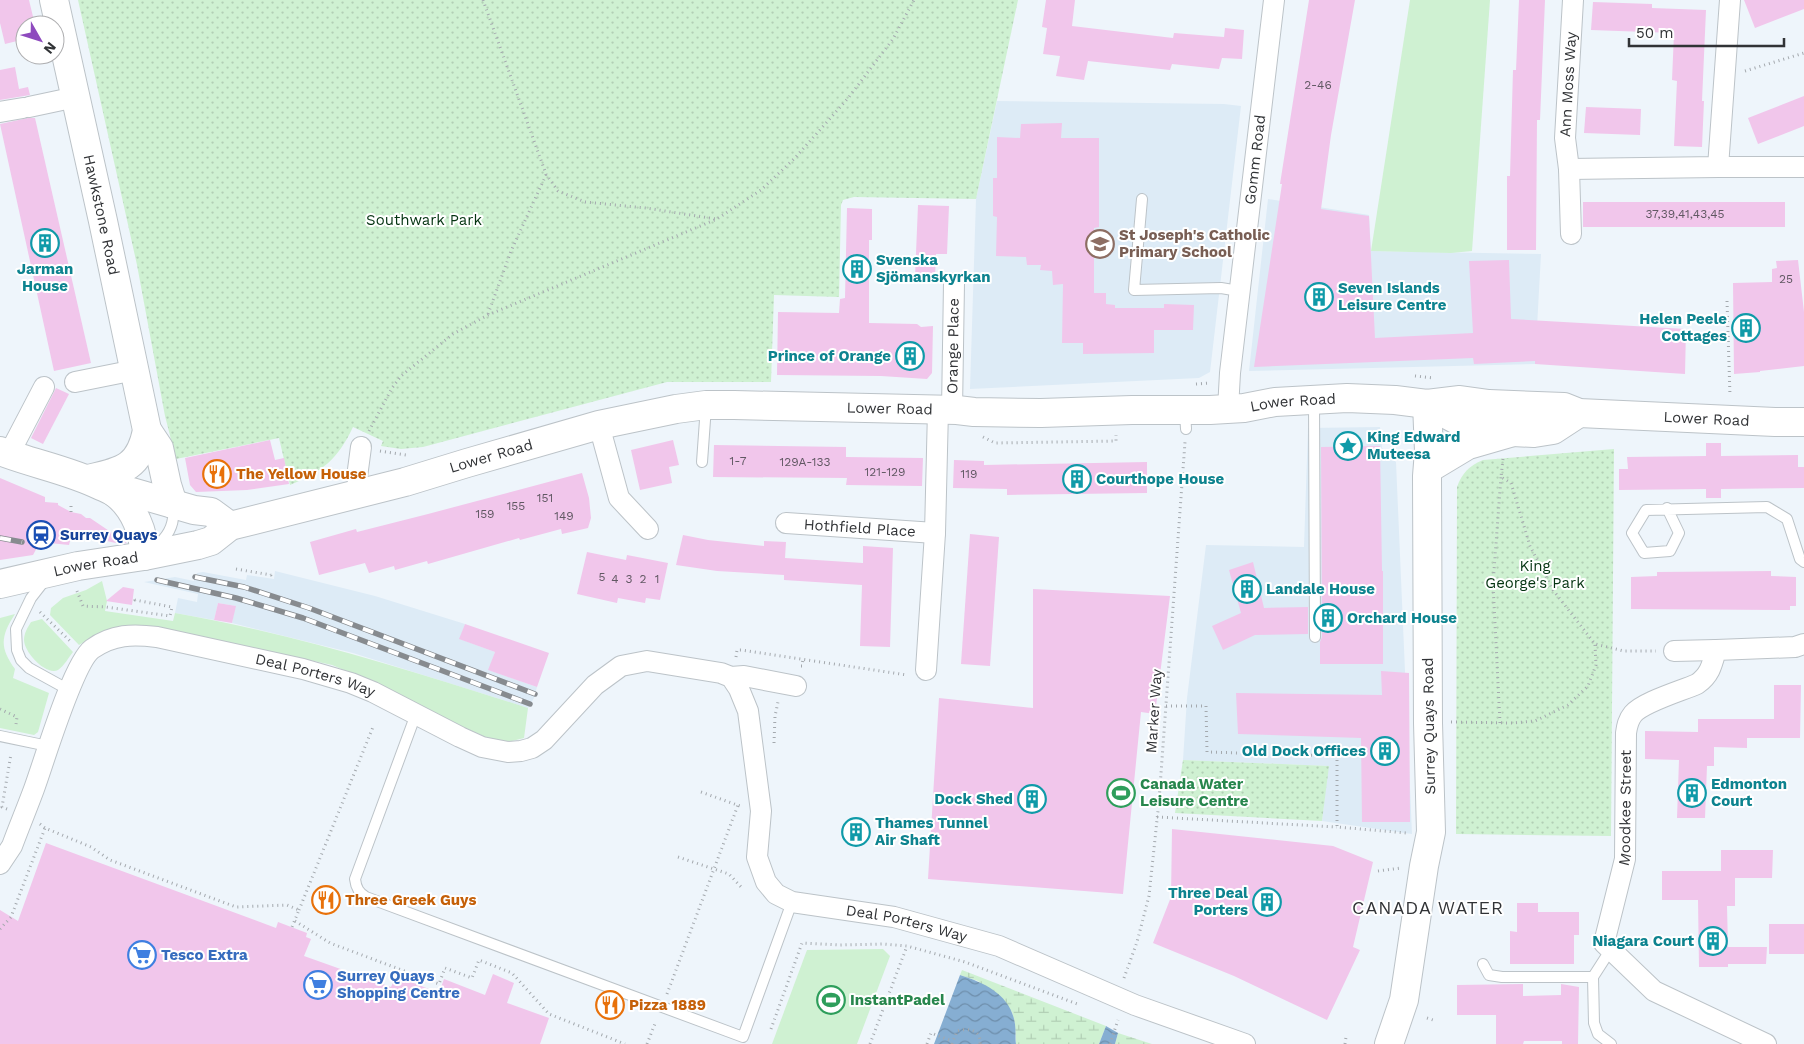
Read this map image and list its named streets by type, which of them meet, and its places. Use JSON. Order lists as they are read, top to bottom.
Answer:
{
  "streets": {
    "main road": ["Hawkstone Road", "Lower Road", "Surrey Quays Road"],
    "street": [
      "Ann Moss Way",
      "Gomm Road",
      "Orange Place",
      "Hothfield Place",
      "Deal Porters Way",
      "Moodkee Street"
    ],
    "path": ["Marker Way"]
  },
  "crossings": [
    ["Gomm Road", "Lower Road"],
    ["Orange Place", "Lower Road"],
    ["Orange Place", "Hothfield Place"],
    ["Lower Road", "Hothfield Place"],
    ["Lower Road", "Marker Way"],
    ["Lower Road", "Surrey Quays Road"]
  ],
  "districts": ["CANADA WATER"],
  "parks": ["Southwark Park", "King George's Park"],
  "places": {
    "building": [
      "Jarman House",
      "Svenska Sjömanskyrkan",
      "Seven Islands Leisure Centre",
      "Helen Peele Cottages",
      "Prince of Orange",
      "Courthope House",
      "Landale House",
      "Orchard House",
      "Old Dock Offices",
      "Edmonton Court",
      "Dock Shed",
      "Thames Tunnel Air Shaft",
      "Three Deal Porters",
      "Niagara Court"
    ],
    "school or university": ["St Joseph's Catholic Primary School"],
    "place": ["King Edward Muteesa"],
    "restaurant": ["The Yellow House", "Three Greek Guys", "Pizza 1889"],
    "station": ["Surrey Quays"],
    "sports": ["Canada Water Leisure Centre", "InstantPadel"],
    "supermarket": ["Tesco Extra", "Surrey Quays Shopping Centre"]
  },
  "house_numbers": [
    "2-46",
    "37,39,41,43,45",
    "25",
    "1-7",
    "129A-133",
    "121-129",
    "119",
    "151",
    "155",
    "159",
    "149",
    "5",
    "4",
    "3",
    "2",
    "1"
  ],
  "scale_bar": "50 m",
  "north": "bottom right"
}
